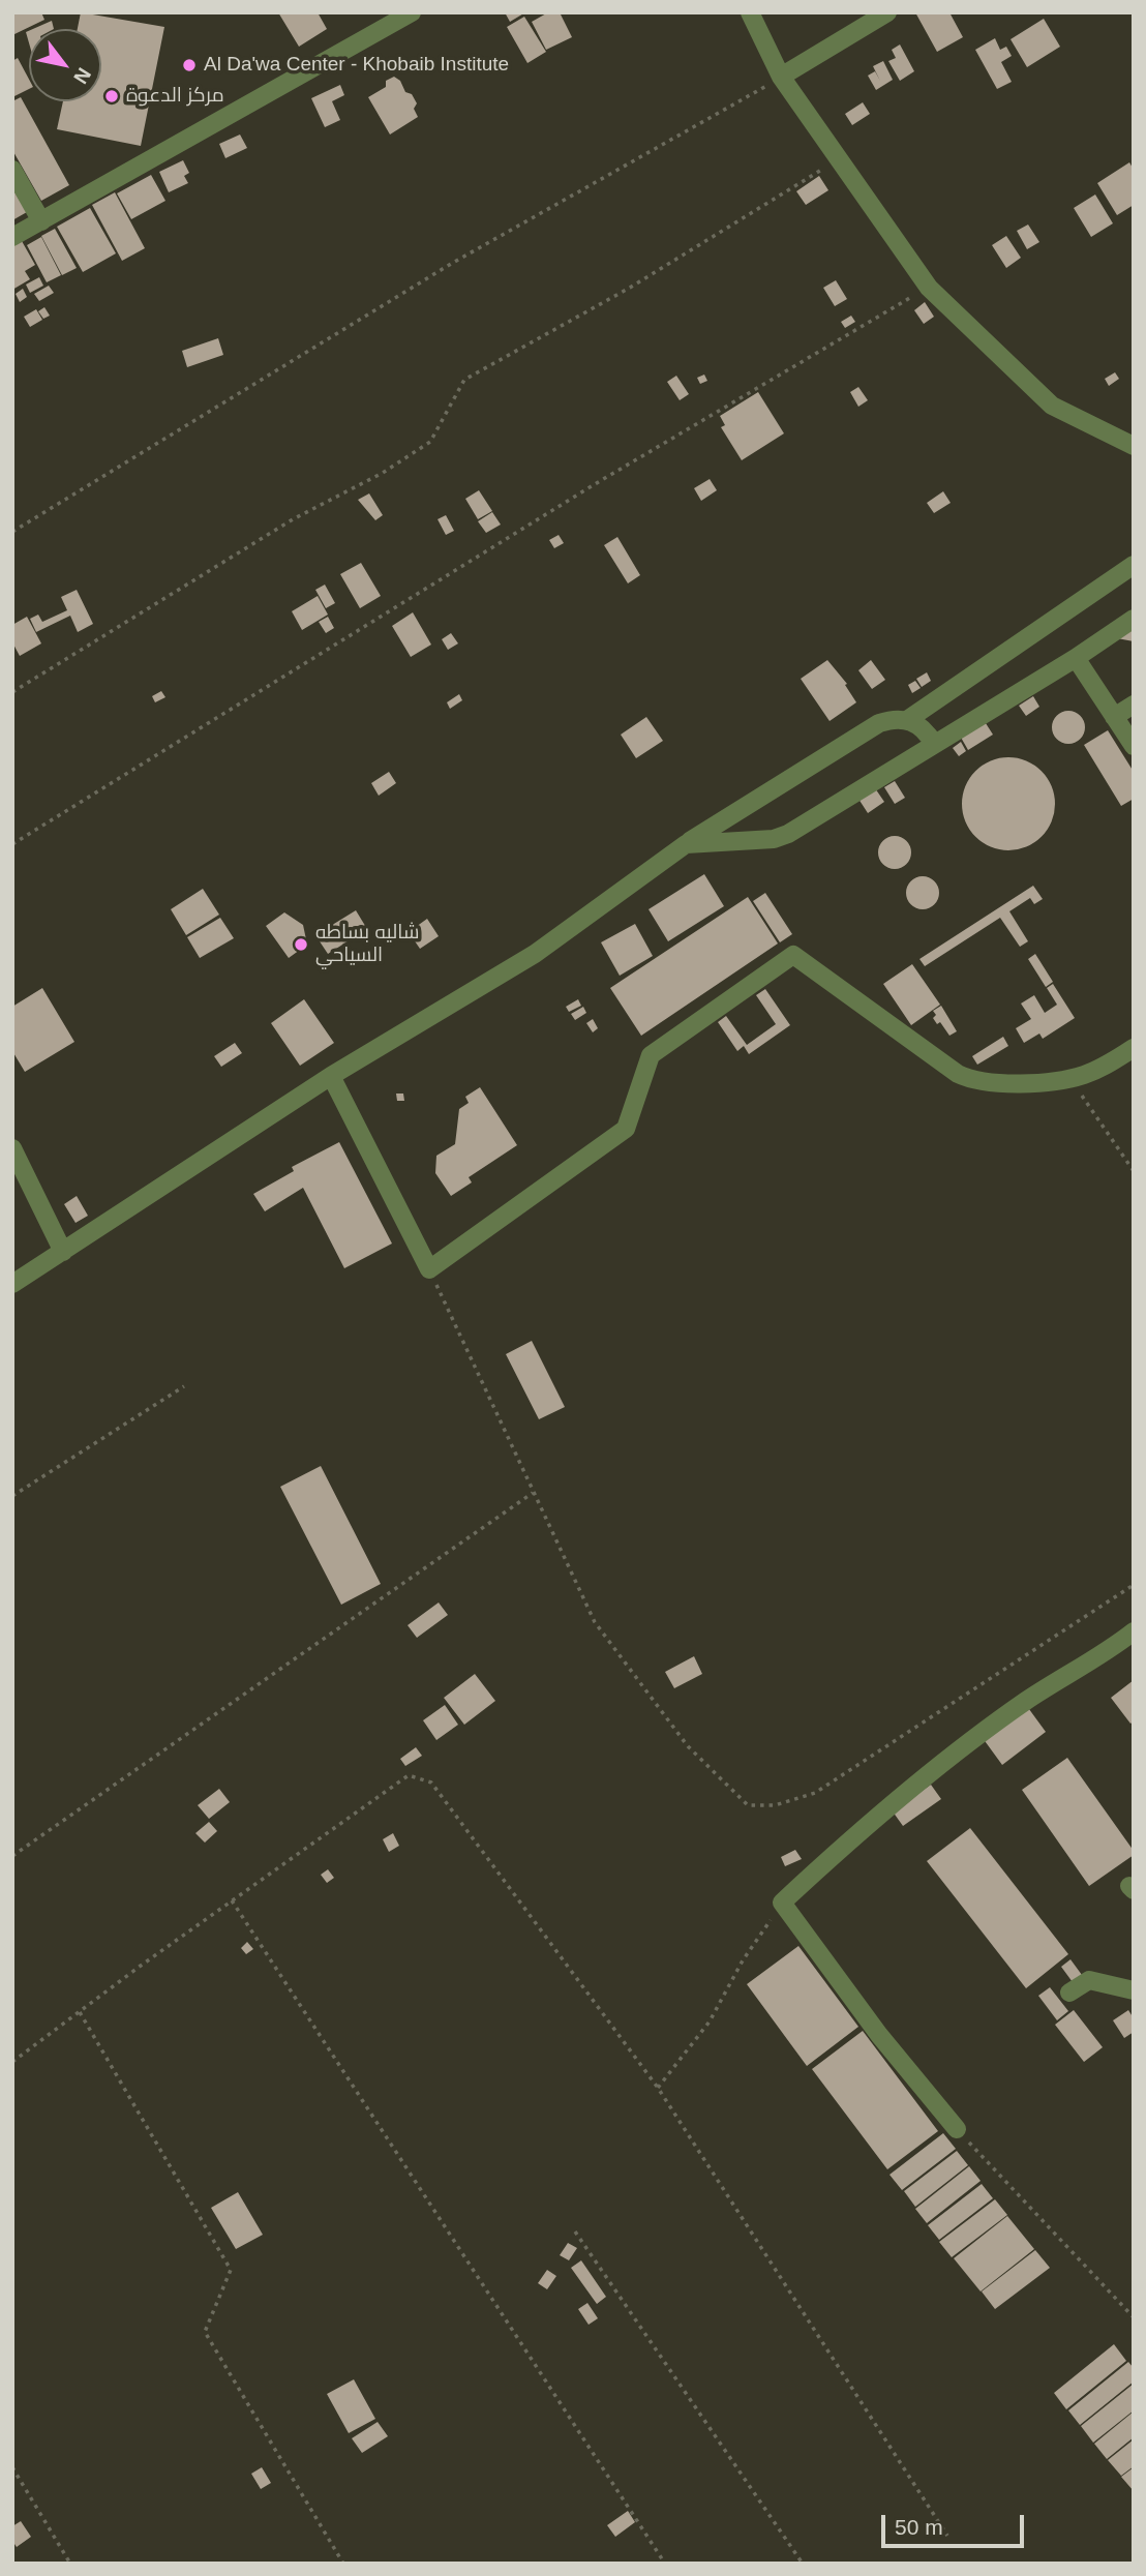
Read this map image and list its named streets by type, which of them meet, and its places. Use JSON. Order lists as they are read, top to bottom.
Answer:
{
  "places": ["Al Da'wa Center - Khobaib Institute", "مركز الدعوة", "شاليه بساطه السياحي"],
  "scale_bar": "50 m",
  "north": "bottom right"
}
